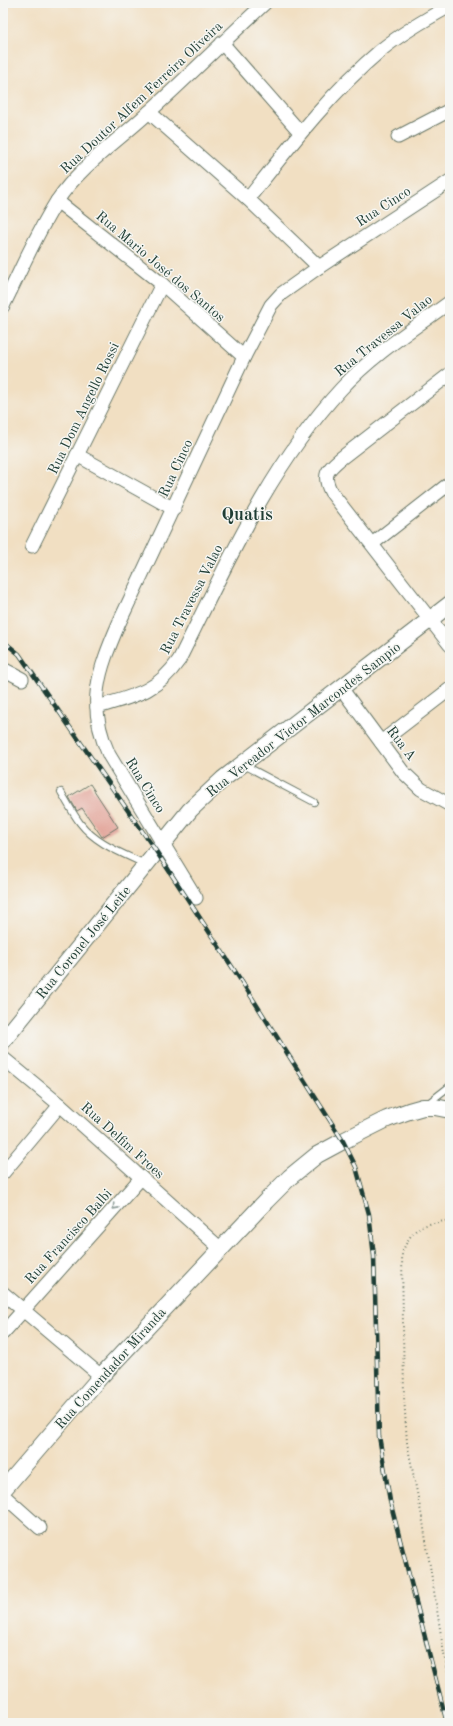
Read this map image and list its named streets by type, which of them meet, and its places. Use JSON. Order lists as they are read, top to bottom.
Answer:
{
  "streets": {
    "street": [
      "Rua Doutor Alfem Ferreira Oliveira",
      "Rua Cinco",
      "Rua Mario José dos Santos",
      "Rua Travessa Valao",
      "Rua Dom Angello Rossi",
      "Rua Vereador Victor Marcondes Sampio",
      "Rua A",
      "Rua Coronel José Leite",
      "Rua Delfim Froes",
      "Rua Francisco Balbi",
      "Rua Comendador Miranda"
    ]
  },
  "crossings": [
    ["Rua Doutor Alfem Ferreira Oliveira", "Rua Mario José dos Santos"],
    ["Rua Cinco", "Rua Mario José dos Santos"],
    ["Rua Cinco", "Rua Travessa Valao"],
    ["Rua Cinco", "Rua Vereador Victor Marcondes Sampio"],
    ["Rua Cinco", "Rua Coronel José Leite"],
    ["Rua Mario José dos Santos", "Rua Dom Angello Rossi"],
    ["Rua Vereador Victor Marcondes Sampio", "Rua A"],
    ["Rua Vereador Victor Marcondes Sampio", "Rua Coronel José Leite"],
    ["Rua Delfim Froes", "Rua Francisco Balbi"],
    ["Rua Delfim Froes", "Rua Comendador Miranda"]
  ],
  "districts": ["Quatis"]
}
